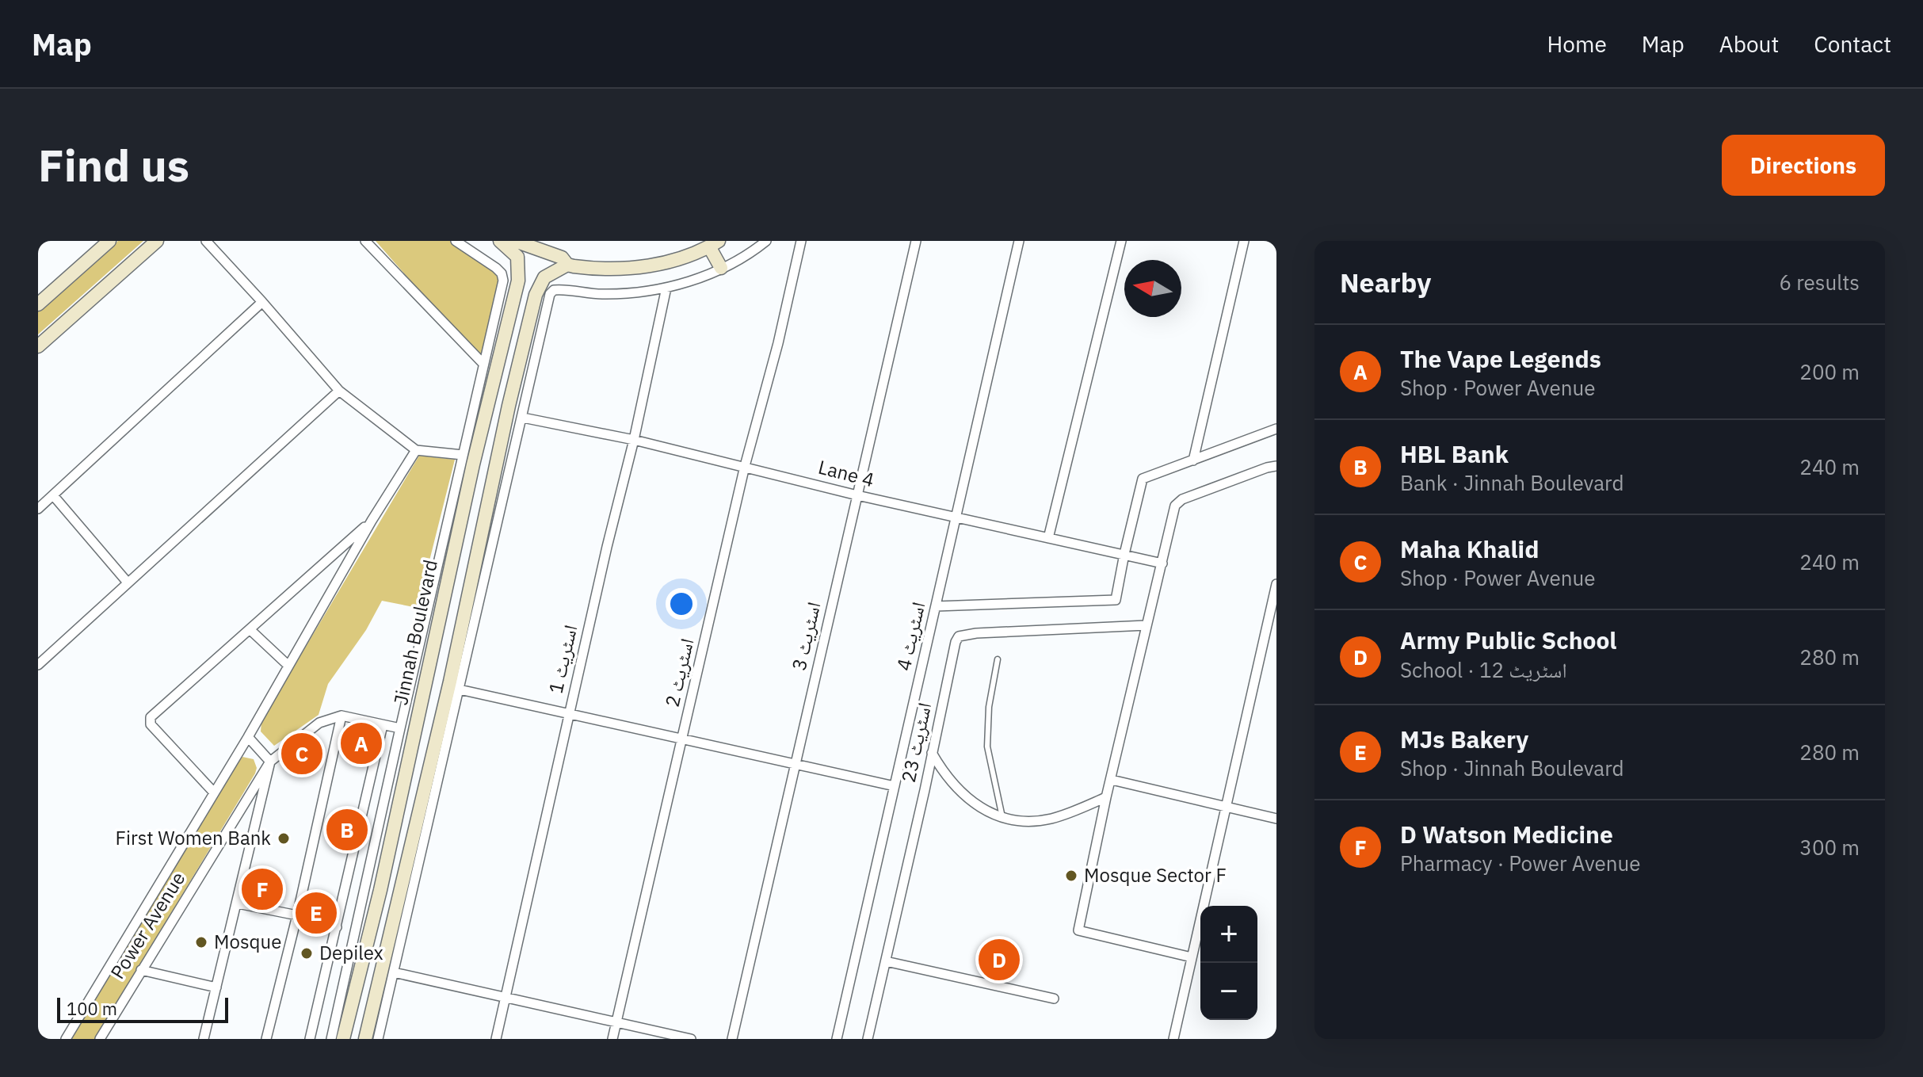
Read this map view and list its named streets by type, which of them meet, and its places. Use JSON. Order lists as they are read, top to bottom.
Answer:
{
  "streets": {
    "street": [
      "Lane 4",
      "Jinnah Boulevard",
      "اسٹریٹ 3",
      "اسٹریٹ 4",
      "اسٹریٹ 1",
      "اسٹریٹ 2",
      "اسٹریٹ 23",
      "Power Avenue"
    ]
  },
  "crossings": [
    ["Lane 4", "اسٹریٹ 3"],
    ["Lane 4", "اسٹریٹ 4"],
    ["Lane 4", "اسٹریٹ 1"],
    ["Lane 4", "اسٹریٹ 2"]
  ],
  "places": [
    "First Women Bank",
    "Mosque Sector F",
    "Mosque",
    "Depilex"
  ],
  "scale_bar": "100 m",
  "north": "left",
  "page": {
    "header": "Map",
    "nav": [
      "Home",
      "Map",
      "About",
      "Contact"
    ],
    "buttons": "Directions",
    "title": "Find us",
    "heading": ["Nearby", "6 results"],
    "list": [
      {
        "mark": "A",
        "name": "The Vape Legends",
        "note": "Shop · Power Avenue",
        "value": "200 m"
      },
      {
        "mark": "B",
        "name": "HBL Bank",
        "note": "Bank · Jinnah Boulevard",
        "value": "240 m"
      },
      {
        "mark": "C",
        "name": "Maha Khalid",
        "note": "Shop · Power Avenue",
        "value": "240 m"
      },
      {
        "mark": "D",
        "name": "Army Public School",
        "note": "School · اسٹریٹ 12",
        "value": "280 m"
      },
      {
        "mark": "E",
        "name": "MJs Bakery",
        "note": "Shop · Jinnah Boulevard",
        "value": "280 m"
      },
      {
        "mark": "F",
        "name": "D Watson Medicine",
        "note": "Pharmacy · Power Avenue",
        "value": "300 m"
      }
    ],
    "pins": [
      "A",
      "C",
      "B",
      "F",
      "E",
      "D"
    ],
    "map_buttons": ["+", "−"],
    "scale": "100 m"
  }
}
